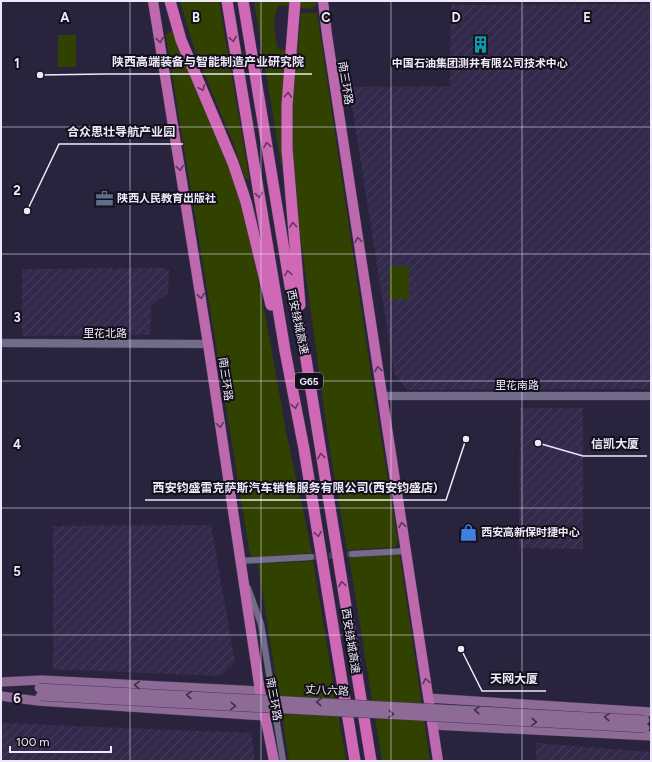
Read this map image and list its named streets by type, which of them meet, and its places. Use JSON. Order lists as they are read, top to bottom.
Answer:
{
  "streets": {
    "highway": ["南三环路", "西安绕城高速", "G65"],
    "main road": ["丈八六路"],
    "street": ["里花北路", "里花南路"]
  },
  "crossings": [
    ["南三环路", "里花北路"],
    ["南三环路", "里花南路"]
  ],
  "places": {
    "building": ["中国石油集团测井有限公司技术中心"],
    "other": [
      "陕西高端装备与智能制造产业研究院",
      "合众思壮导航产业园",
      "西安钧盛雷克萨斯汽车销售服务有限公司(西安钧盛店)",
      "信凯大厦",
      "天网大厦"
    ],
    "office": ["陕西人民教育出版社"],
    "shop": ["西安高新保时捷中心"]
  },
  "scale_bar": "100 m",
  "grid": {
    "columns": [
      "A",
      "B",
      "C",
      "D",
      "E"
    ],
    "rows": [
      "1",
      "2",
      "3",
      "4",
      "5",
      "6"
    ]
  }
}
